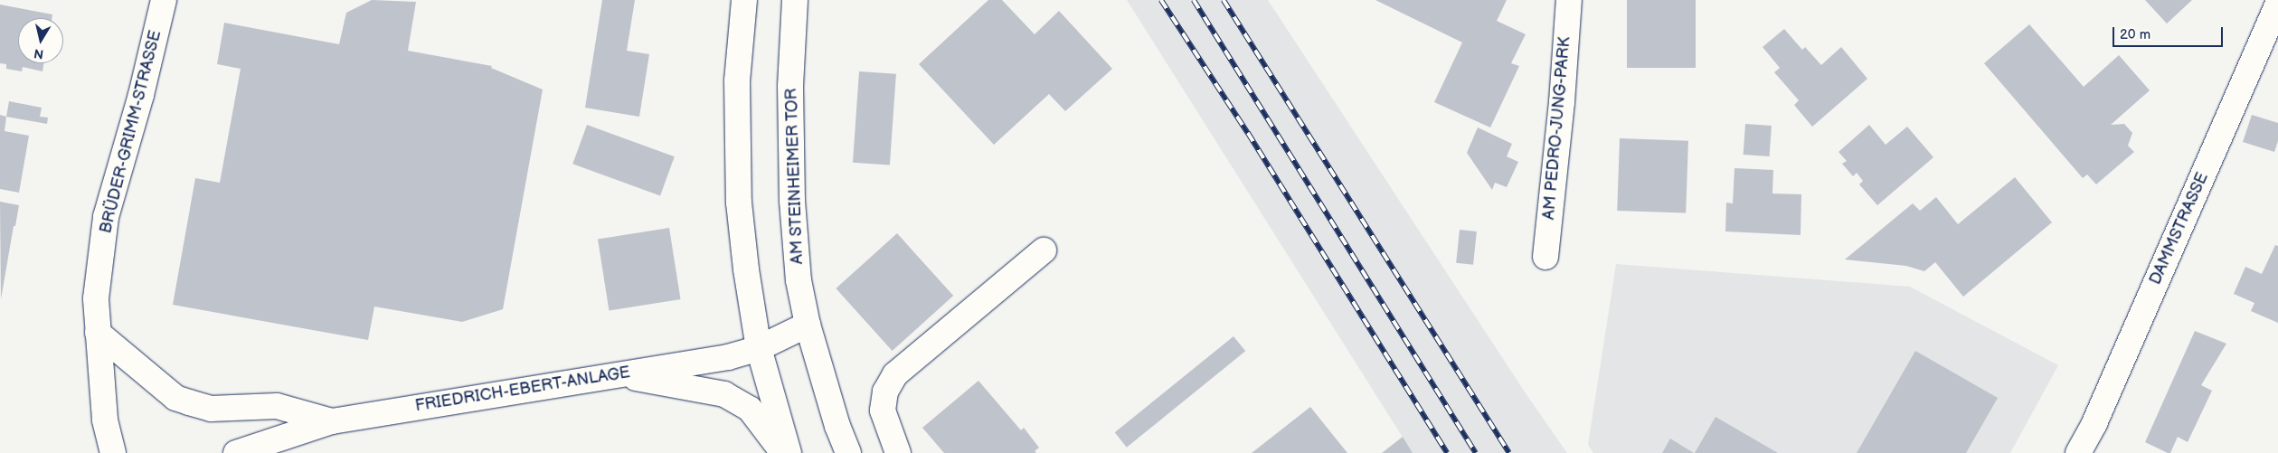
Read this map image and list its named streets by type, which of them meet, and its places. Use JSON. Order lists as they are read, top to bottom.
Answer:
{
  "streets": {
    "main road": [
      "AM PEDRO-JUNG-PARK",
      "BRÜDER-GRIMM-STRASSE",
      "AM STEINHEIMER TOR",
      "DAMMSTRASSE",
      "FRIEDRICH-EBERT-ANLAGE"
    ]
  },
  "crossings": [
    ["AM STEINHEIMER TOR", "FRIEDRICH-EBERT-ANLAGE"]
  ],
  "scale_bar": "20 m",
  "north": "bottom"
}
